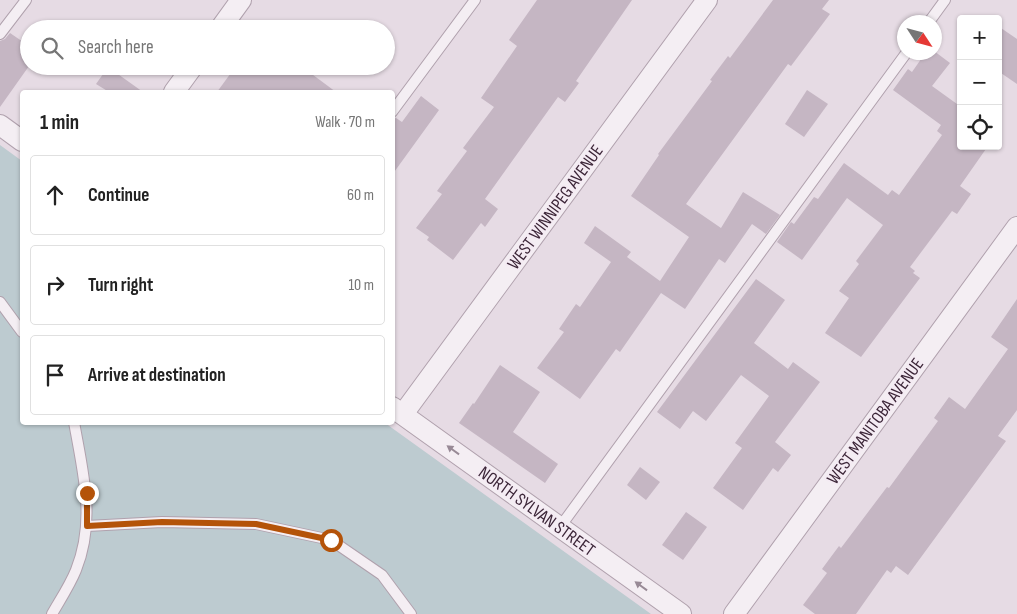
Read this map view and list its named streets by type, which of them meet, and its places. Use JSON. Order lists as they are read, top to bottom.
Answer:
{
  "streets": {
    "street": ["WEST WINNIPEG AVENUE", "WEST MANITOBA AVENUE", "NORTH SYLVAN STREET"]
  },
  "crossings": [
    ["WEST WINNIPEG AVENUE", "NORTH SYLVAN STREET"]
  ],
  "one_way": ["NORTH SYLVAN STREET"],
  "north": "bottom right",
  "page": {
    "map_buttons": ["+", "−"],
    "search": "Search here",
    "heading": ["1 min", "Walk · 70 m"],
    "list": [
      ["Continue", "60 m"],
      ["Turn right", "10 m"],
      "Arrive at destination"
    ]
  }
}
